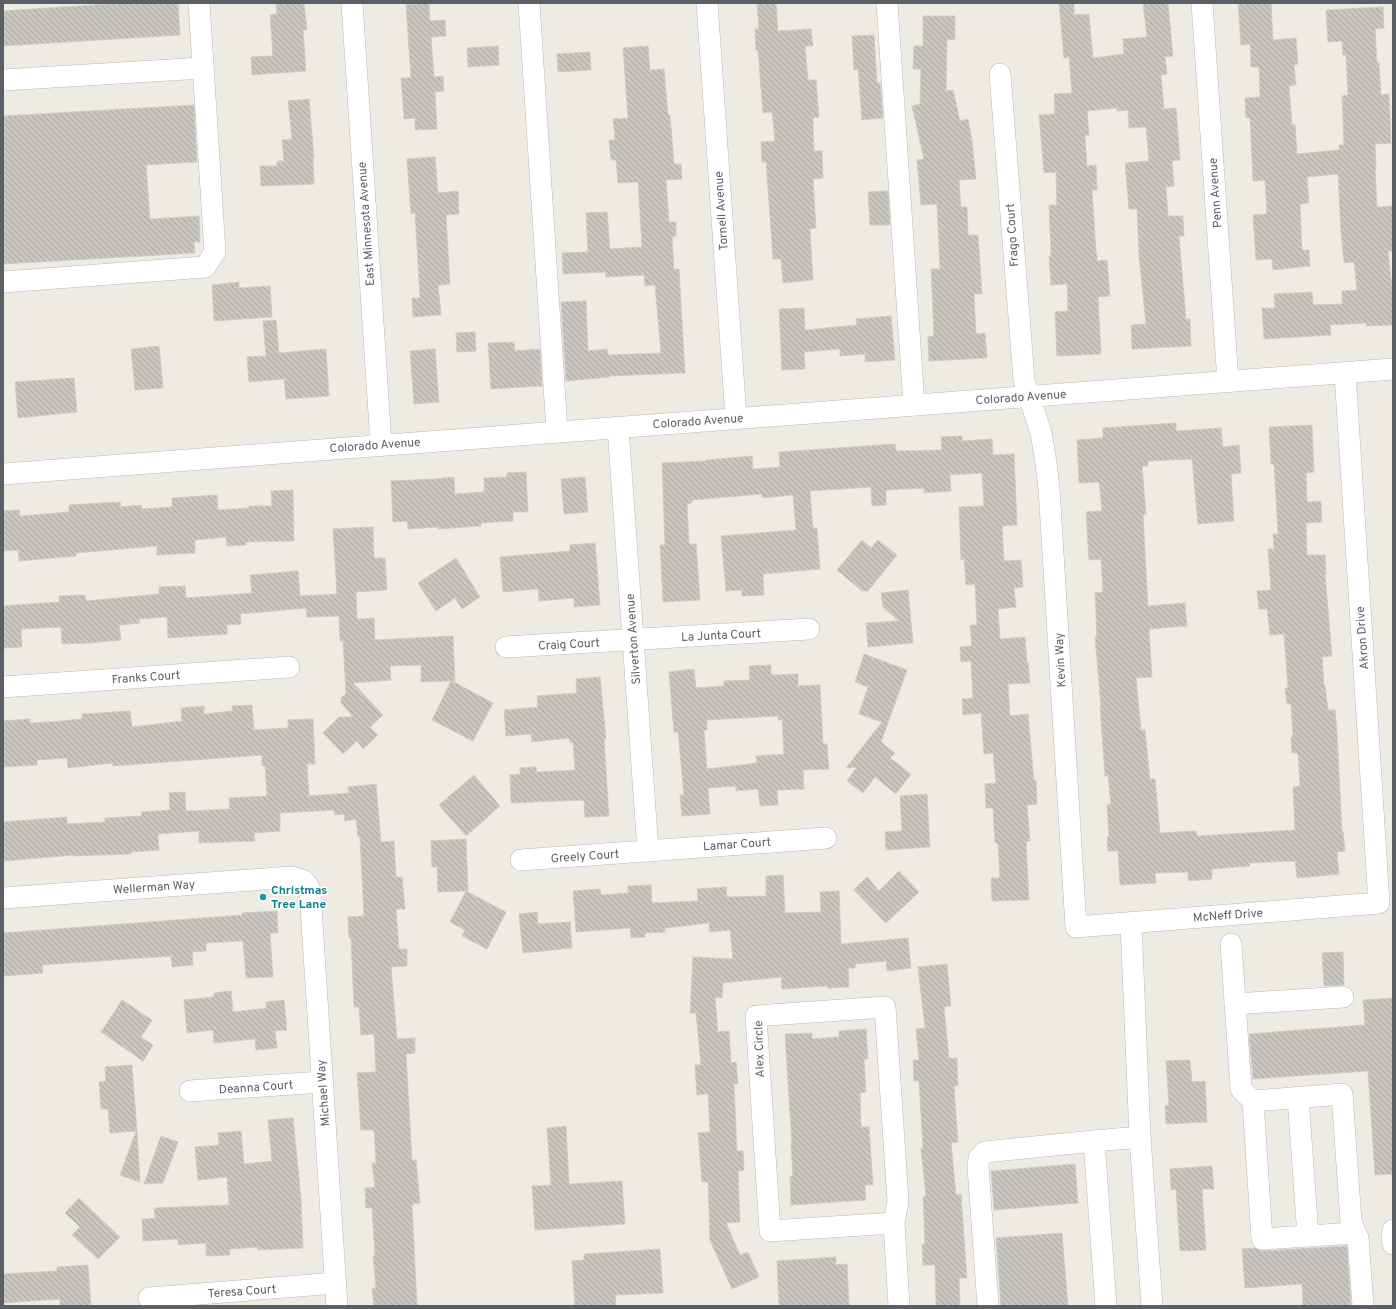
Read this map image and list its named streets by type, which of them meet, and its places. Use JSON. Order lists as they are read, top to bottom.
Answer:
{
  "streets": {
    "street": [
      "Penn Avenue",
      "Tornell Avenue",
      "East Minnesota Avenue",
      "Frago Court",
      "Colorado Avenue",
      "La Junta Court",
      "Akron Drive",
      "Silverton Avenue",
      "Craig Court",
      "Kevin Way",
      "Franks Court",
      "Lamar Court",
      "Greely Court",
      "Wellerman Way",
      "McNeff Drive",
      "Alex Circle",
      "Deanna Court",
      "Michael Way",
      "Teresa Court"
    ]
  },
  "crossings": [
    ["Penn Avenue", "Colorado Avenue"],
    ["Tornell Avenue", "Colorado Avenue"],
    ["East Minnesota Avenue", "Colorado Avenue"],
    ["Frago Court", "Colorado Avenue"],
    ["Frago Court", "Kevin Way"],
    ["Colorado Avenue", "Akron Drive"],
    ["Colorado Avenue", "Silverton Avenue"],
    ["Colorado Avenue", "Kevin Way"],
    ["La Junta Court", "Silverton Avenue"],
    ["La Junta Court", "Craig Court"],
    ["Akron Drive", "McNeff Drive"],
    ["Silverton Avenue", "Craig Court"],
    ["Silverton Avenue", "Lamar Court"],
    ["Silverton Avenue", "Greely Court"],
    ["Kevin Way", "McNeff Drive"],
    ["Lamar Court", "Greely Court"],
    ["Wellerman Way", "Michael Way"],
    ["Deanna Court", "Michael Way"],
    ["Michael Way", "Teresa Court"]
  ],
  "places": ["Christmas Tree Lane"]
}
